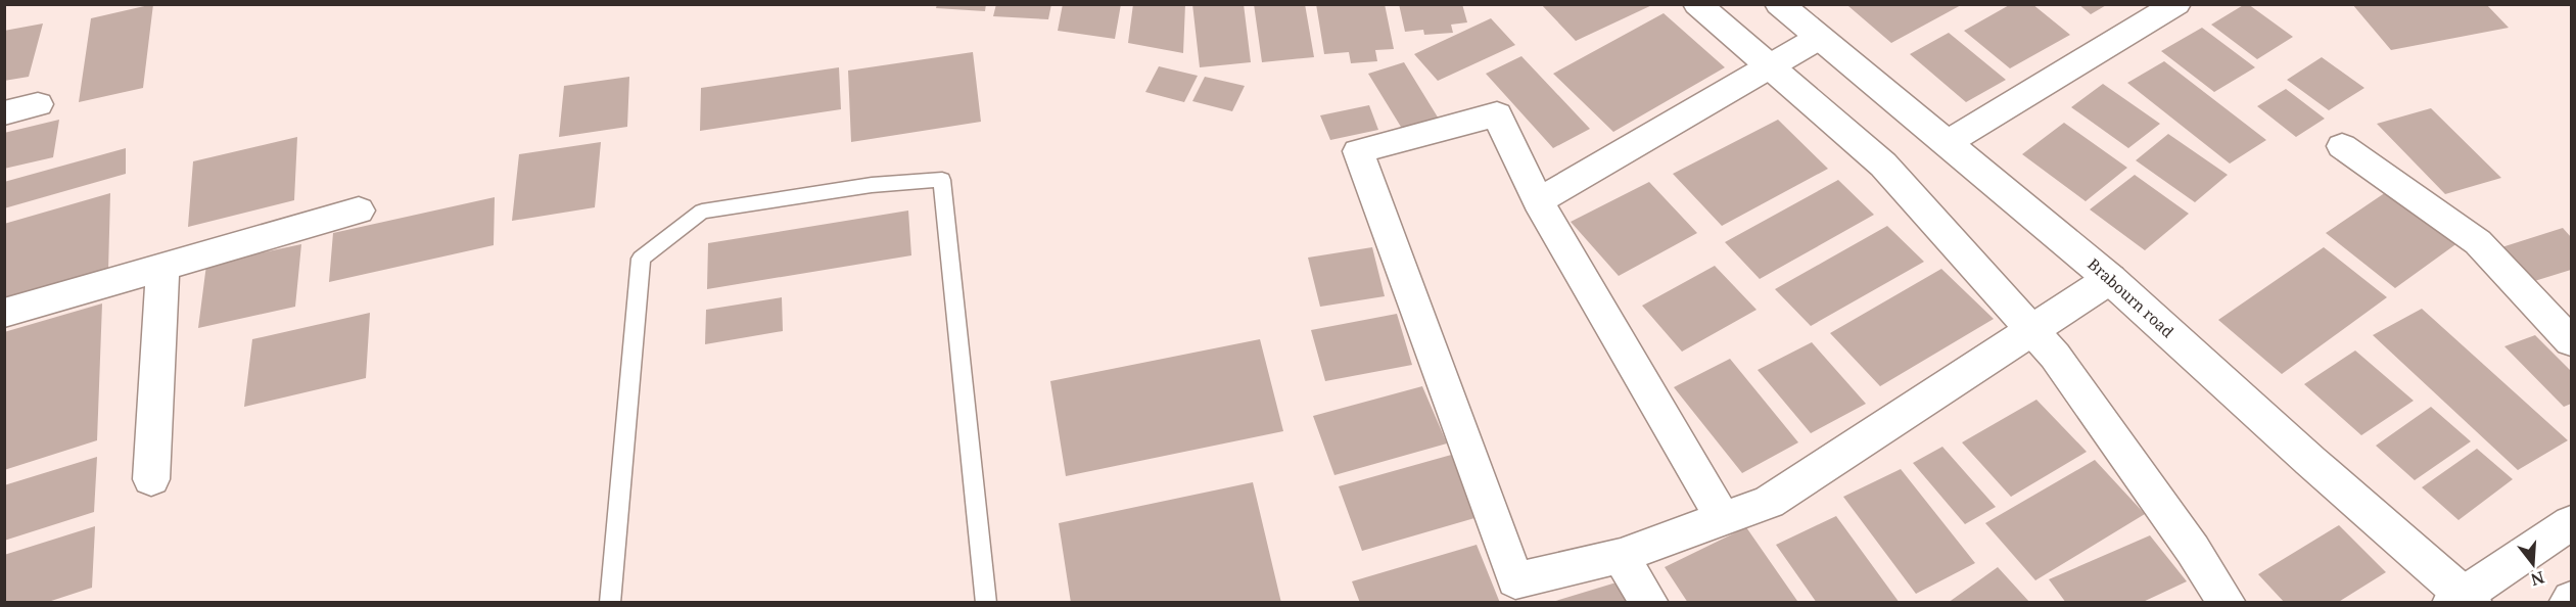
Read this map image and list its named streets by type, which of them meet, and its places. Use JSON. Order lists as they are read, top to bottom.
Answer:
{
  "streets": {
    "street": ["Brabourn road"]
  },
  "north": "bottom"
}
